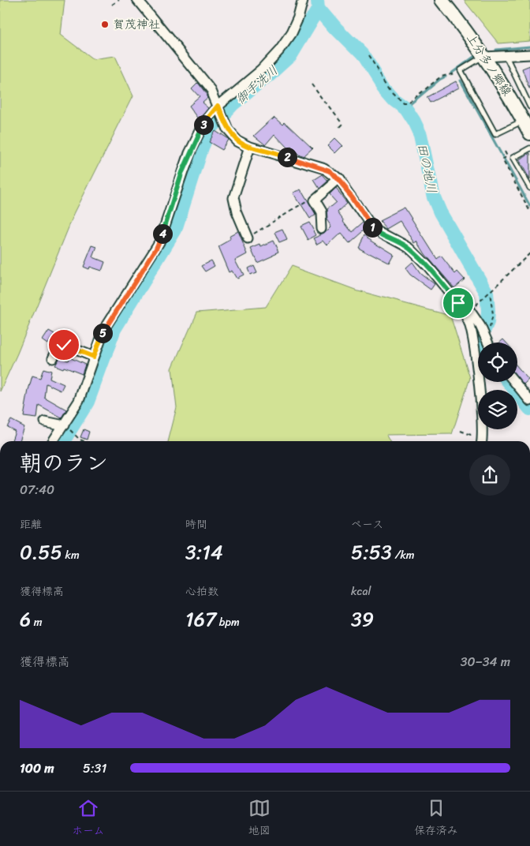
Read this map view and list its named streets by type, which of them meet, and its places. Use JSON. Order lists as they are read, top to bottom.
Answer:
{
  "streets": {
    "main road": ["上分多ノ郷線"]
  },
  "water": ["御手洗川", "田の地川"],
  "places": ["賀茂神社"],
  "page": {
    "pins": [
      "3",
      "2",
      "1",
      "4",
      "5"
    ],
    "heading": ["朝のラン", "07:40"],
    "stats": [
      ["距離", "0.55 km"],
      ["時間", "3:14"],
      ["ペース", "5:53 /km"],
      ["獲得標高", "6 m"],
      ["心拍数", "167 bpm"],
      ["kcal", "39"]
    ],
    "chart": ["獲得標高", "30–34 m"],
    "list": [
      {
        "name": "100 m",
        "note": "5:31"
      }
    ],
    "tabs": ["ホーム", "地図", "保存済み"]
  }
}
